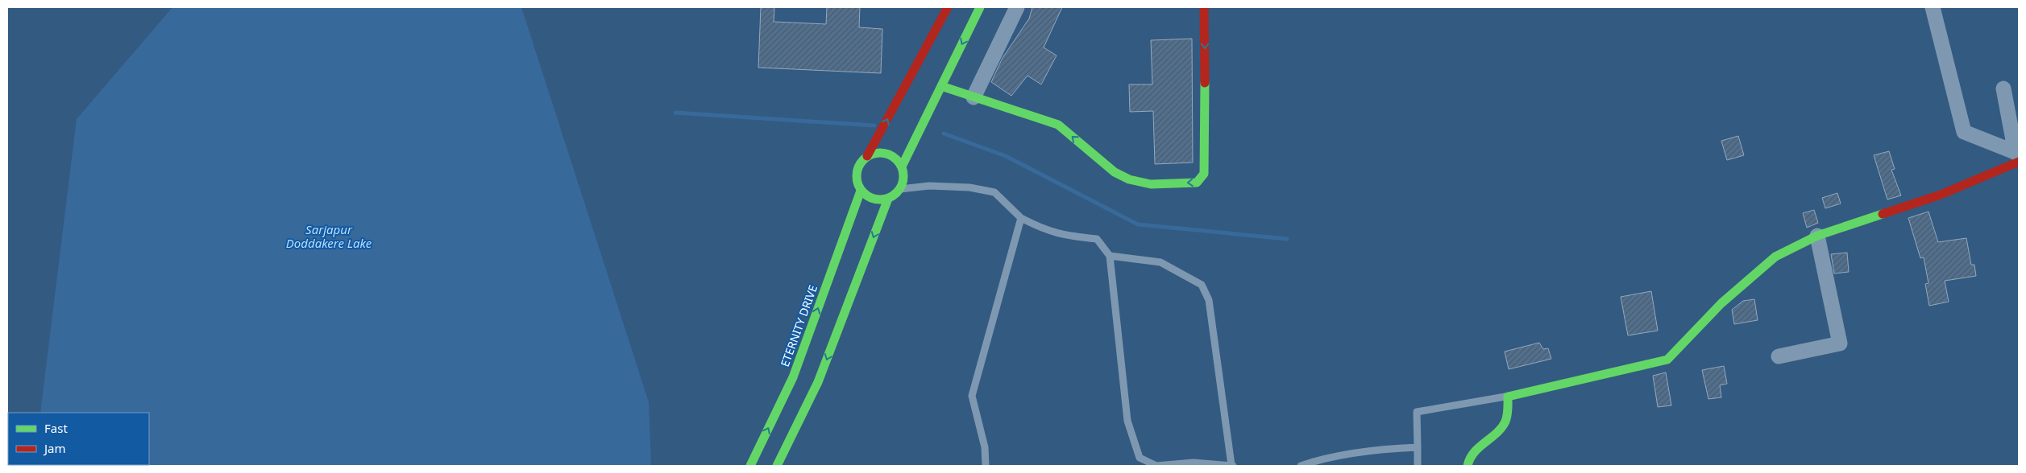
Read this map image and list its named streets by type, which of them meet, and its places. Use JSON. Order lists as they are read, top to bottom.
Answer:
{
  "streets": {
    "street": ["ETERNITY DRIVE"]
  },
  "water": ["Sarjapur Doddakere Lake"],
  "legend": ["Fast", "Jam"]
}
